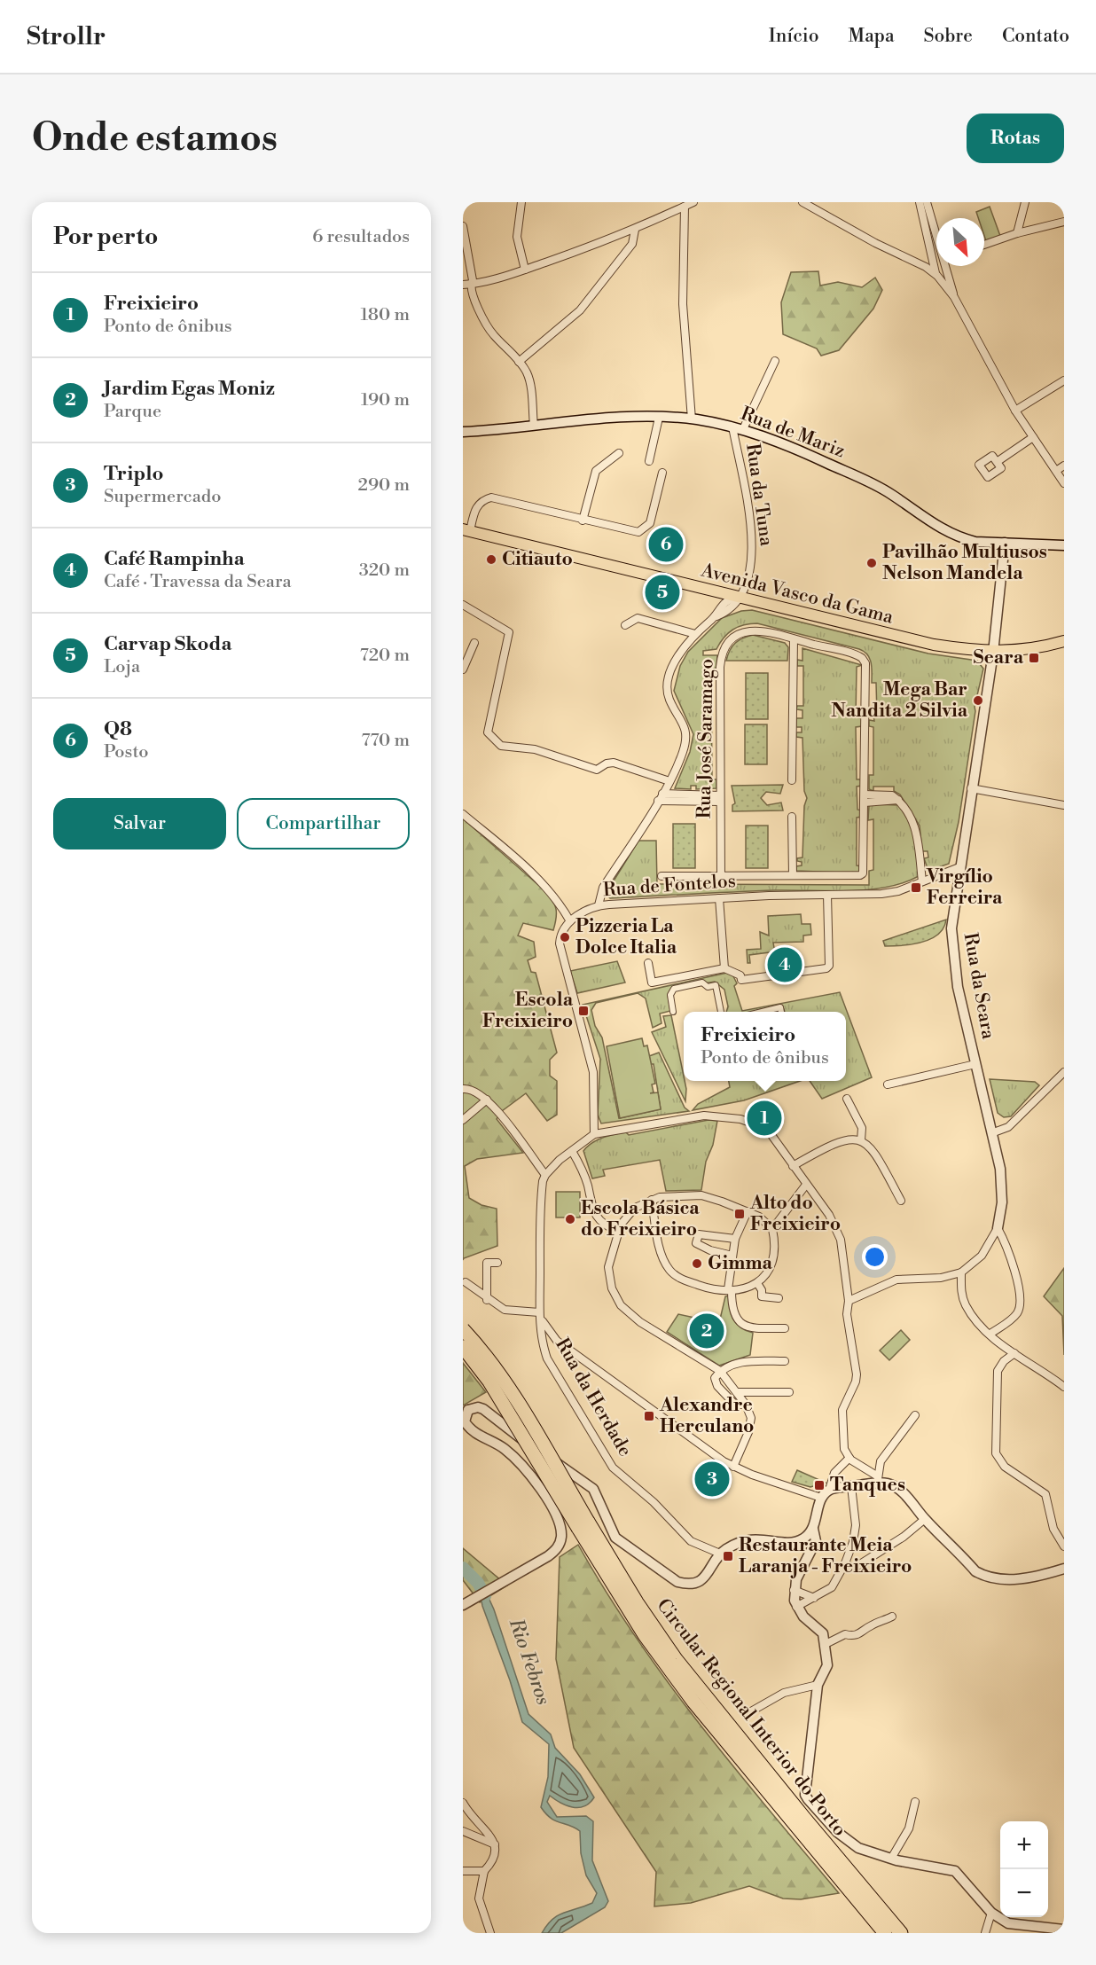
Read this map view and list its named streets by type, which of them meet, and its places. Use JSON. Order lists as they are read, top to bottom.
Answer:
{
  "streets": {
    "highway": ["Circular Regional Interior do Porto"],
    "main road": ["Avenida Vasco da Gama"],
    "street": [
      "Rua de Mariz",
      "Rua da Tuna",
      "Rua José Saramago",
      "Rua de Fontelos",
      "Rua da Seara",
      "Rua da Herdade"
    ]
  },
  "crossings": [
    ["Rua de Mariz", "Rua da Tuna"],
    ["Rua de Mariz", "Rua da Seara"],
    ["Rua da Tuna", "Avenida Vasco da Gama"],
    ["Avenida Vasco da Gama", "Rua da Seara"],
    ["Rua de Fontelos", "Rua da Seara"]
  ],
  "water": ["Rio Febros"],
  "places": {
    "other": [
      "Citiauto",
      "Pavilhão Multiusos Nelson Mandela",
      "Mega Bar Nandita 2 Silvia",
      "Pizzeria La Dolce Italia",
      "Escola Básica do Freixieiro",
      "Gimma"
    ],
    "transit": [
      "Seara",
      "Virgílio Ferreira",
      "Escola Freixieiro",
      "Alto do Freixieiro",
      "Alexandre Herculano",
      "Tanques",
      "Restaurante Meia Laranja - Freixieiro"
    ]
  },
  "north": "bottom right",
  "page": {
    "header": "Strollr",
    "nav": [
      "Início",
      "Mapa",
      "Sobre",
      "Contato"
    ],
    "buttons": [
      "Rotas",
      ["Salvar", "Compartilhar"]
    ],
    "title": "Onde estamos",
    "heading": ["Por perto", "6 resultados"],
    "list": [
      {
        "mark": "1",
        "name": "Freixieiro",
        "note": "Ponto de ônibus",
        "value": "180 m"
      },
      {
        "mark": "2",
        "name": "Jardim Egas Moniz",
        "note": "Parque",
        "value": "190 m"
      },
      {
        "mark": "3",
        "name": "Triplo",
        "note": "Supermercado",
        "value": "290 m"
      },
      {
        "mark": "4",
        "name": "Café Rampinha",
        "note": "Café · Travessa da Seara",
        "value": "320 m"
      },
      {
        "mark": "5",
        "name": "Carvap Skoda",
        "note": "Loja",
        "value": "720 m"
      },
      {
        "mark": "6",
        "name": "Q8",
        "note": "Posto",
        "value": "770 m"
      }
    ],
    "pins": [
      "6",
      "5",
      "4",
      "1",
      "2",
      "3"
    ],
    "popup": ["Freixieiro", "Ponto de ônibus"],
    "map_buttons": ["+", "−"]
  }
}
